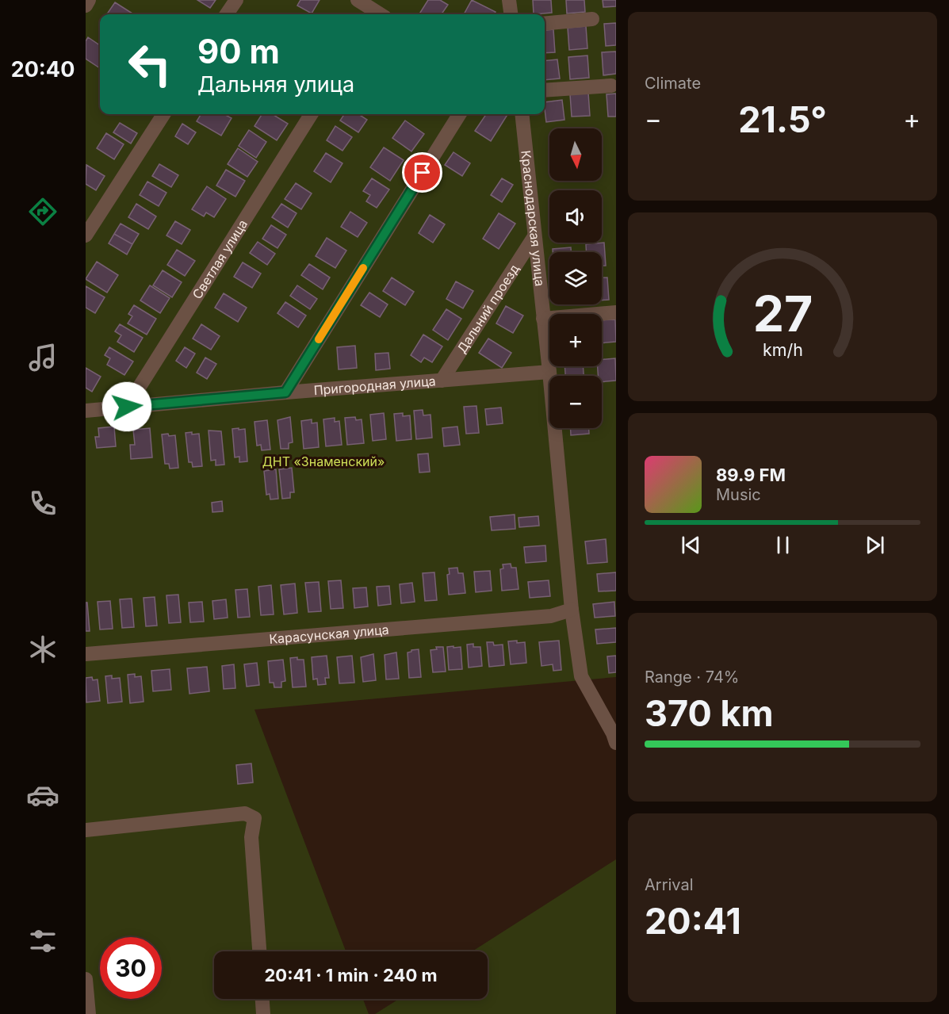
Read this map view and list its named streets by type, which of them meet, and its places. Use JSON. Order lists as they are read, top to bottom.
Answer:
{
  "streets": {
    "street": [
      "Краснодарская улица",
      "Светлая улица",
      "Дальний проезд",
      "Пригородная улица",
      "Карасунская улица"
    ]
  },
  "crossings": [
    ["Краснодарская улица", "Дальний проезд"],
    ["Краснодарская улица", "Пригородная улица"],
    ["Краснодарская улица", "Карасунская улица"],
    ["Светлая улица", "Пригородная улица"],
    ["Дальний проезд", "Пригородная улица"]
  ],
  "parks": ["ДНТ «Знаменский»"],
  "north": "bottom",
  "page": {
    "tabs": "20:40",
    "tile": [
      "Climate",
      ["Range · 74%", "370 km"],
      ["Arrival", "20:41"]
    ],
    "turn": ["90 m", "Дальняя улица"],
    "heat": ["−", "21.5°", "+"],
    "map_buttons": ["+", "−"],
    "song": ["89.9 FM", "Music"],
    "limit": "30",
    "trip": "20:41 · 1 min · 240 m",
    "gauge": ["27", "km/h"]
  }
}
